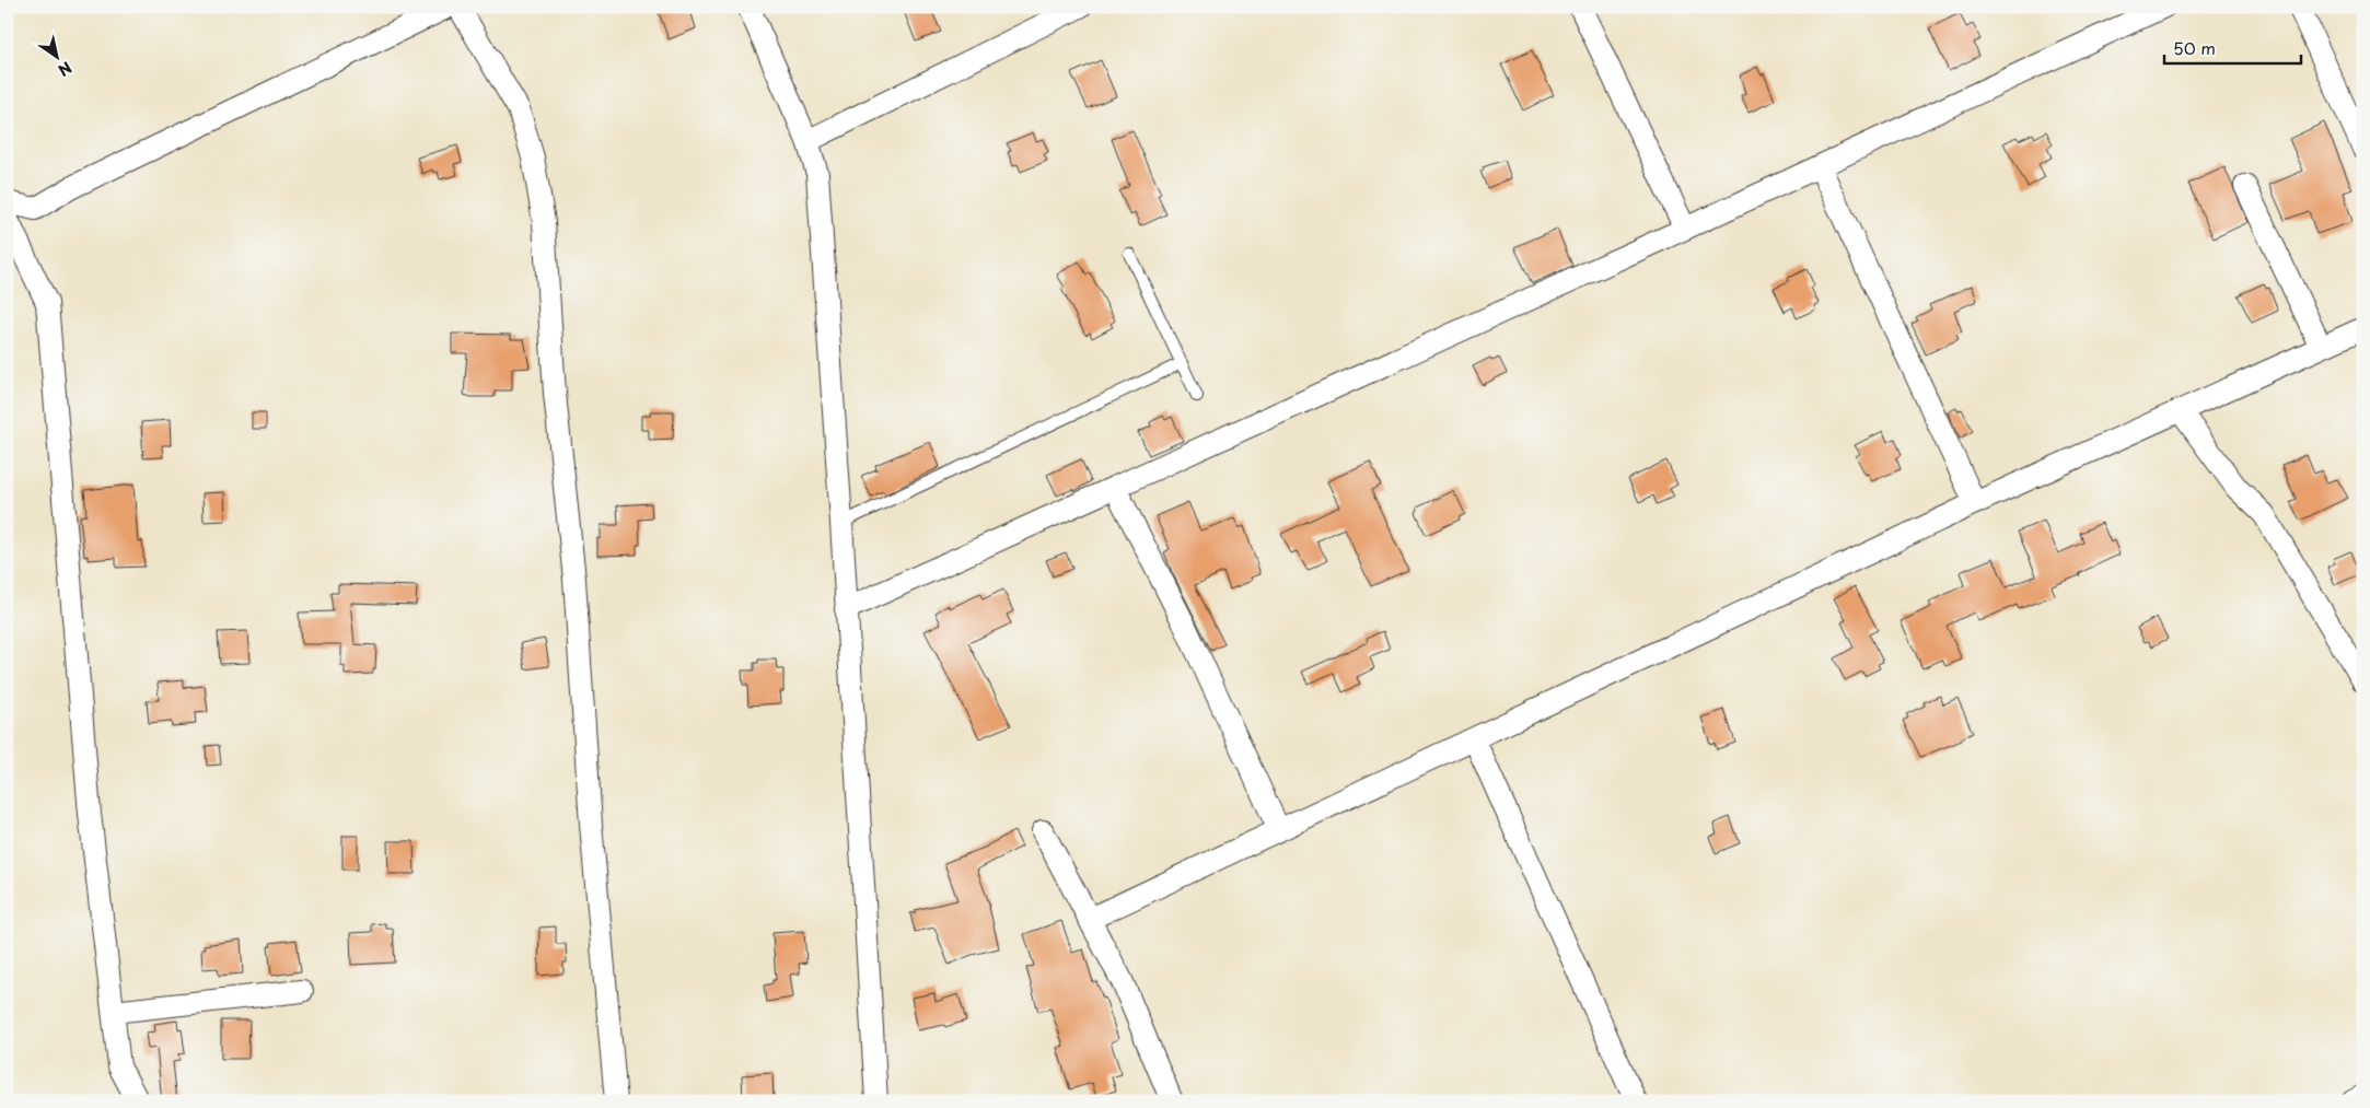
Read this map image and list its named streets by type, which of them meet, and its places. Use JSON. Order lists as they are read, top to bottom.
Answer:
{
  "scale_bar": "50 m",
  "north": "bottom right"
}
